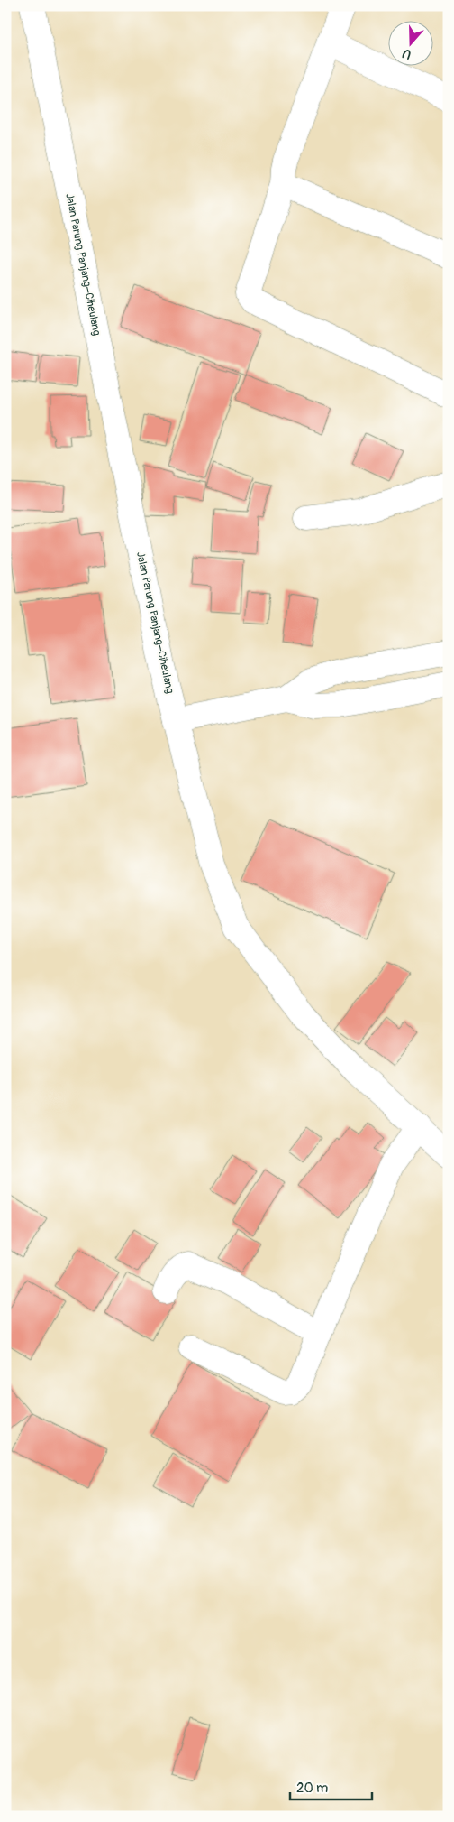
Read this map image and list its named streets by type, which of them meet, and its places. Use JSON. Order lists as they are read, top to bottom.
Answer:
{
  "streets": {
    "street": ["Jalan Parung Panjang–Ciheulang"]
  },
  "scale_bar": "20 m",
  "north": "bottom"
}
